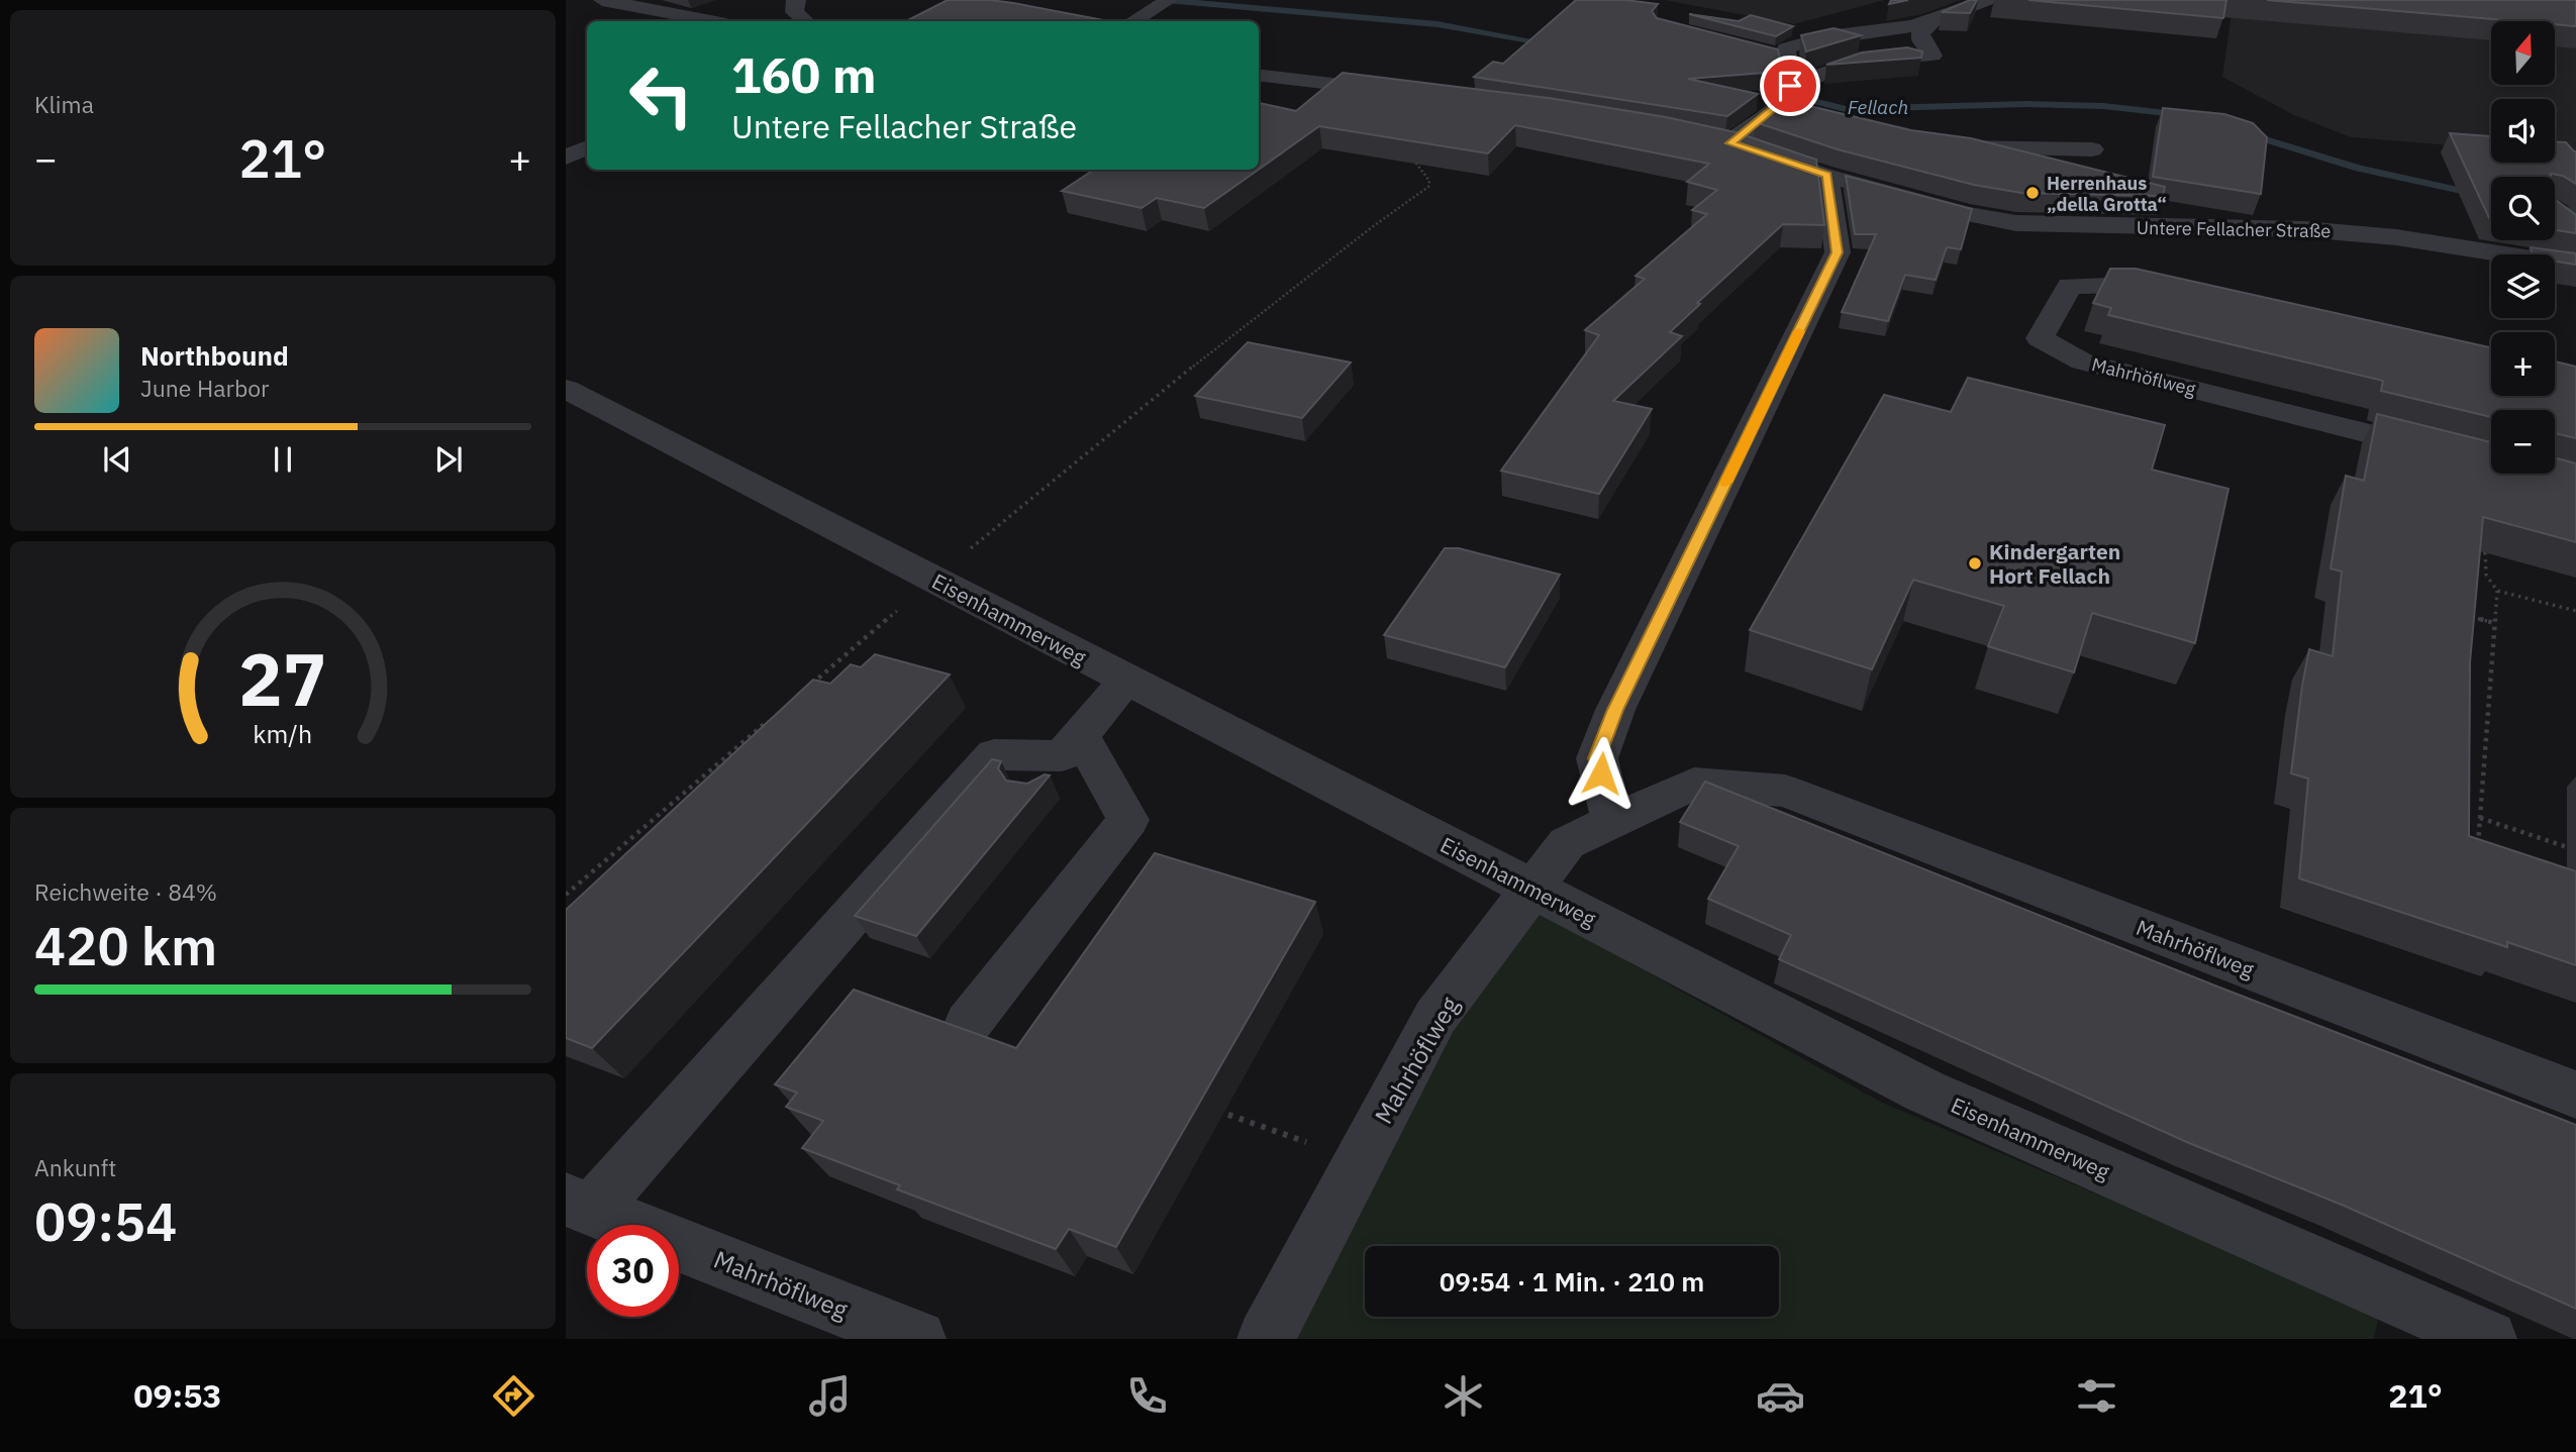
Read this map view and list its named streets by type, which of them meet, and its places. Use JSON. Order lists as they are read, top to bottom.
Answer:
{
  "streets": {
    "street": ["Untere Fellacher Straße", "Mahrhöflweg", "Eisenhammerweg"]
  },
  "crossings": [
    ["Mahrhöflweg", "Eisenhammerweg"]
  ],
  "water": ["Fellach"],
  "places": ["Herrenhaus „della Grotta“", "Kindergarten Hort Fellach"],
  "north": "top",
  "page": {
    "tile": [
      "Klima",
      ["Reichweite · 84%", "420 km"],
      ["Ankunft", "09:54"]
    ],
    "map_buttons": ["+", "−"],
    "turn": ["160 m", "Untere Fellacher Straße"],
    "heat": ["−", "21°", "+"],
    "song": ["Northbound", "June Harbor"],
    "limit": "30",
    "trip": "09:54 · 1 Min. · 210 m",
    "tabs": ["09:53", "21°"],
    "gauge": ["27", "km/h"]
  }
}
